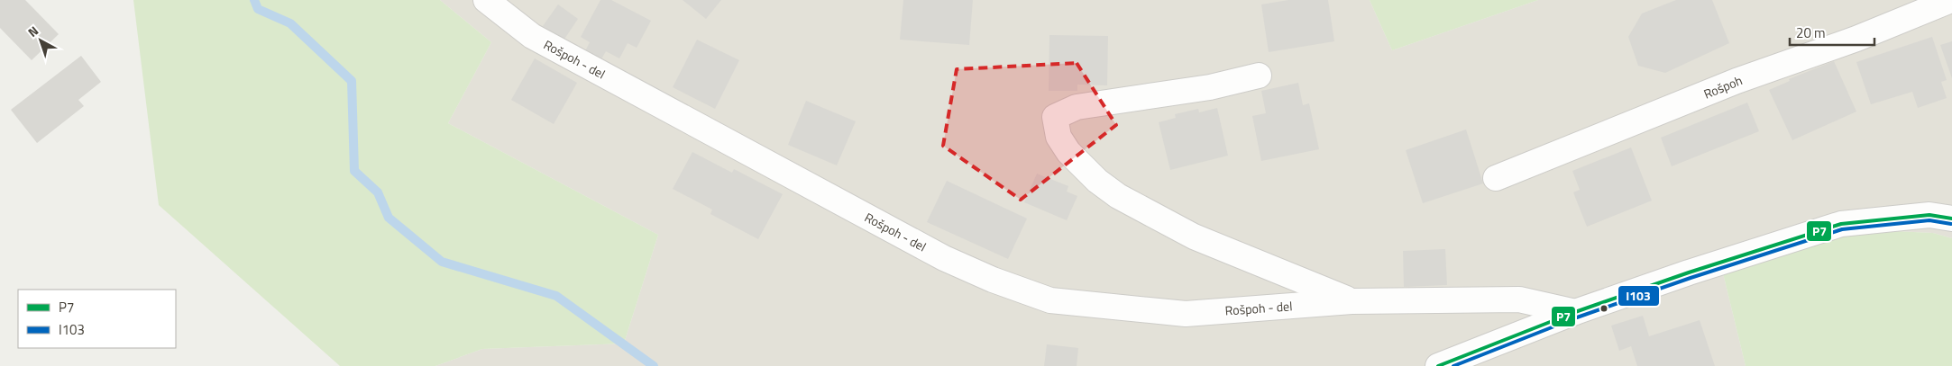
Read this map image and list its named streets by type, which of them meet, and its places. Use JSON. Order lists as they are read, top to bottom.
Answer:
{
  "streets": {
    "street": ["Rošpoh - del", "Rošpoh"]
  },
  "lines": ["transit line P7", "transit line I103"],
  "legend": ["P7", "I103"],
  "scale_bar": "20 m",
  "north": "top left"
}
